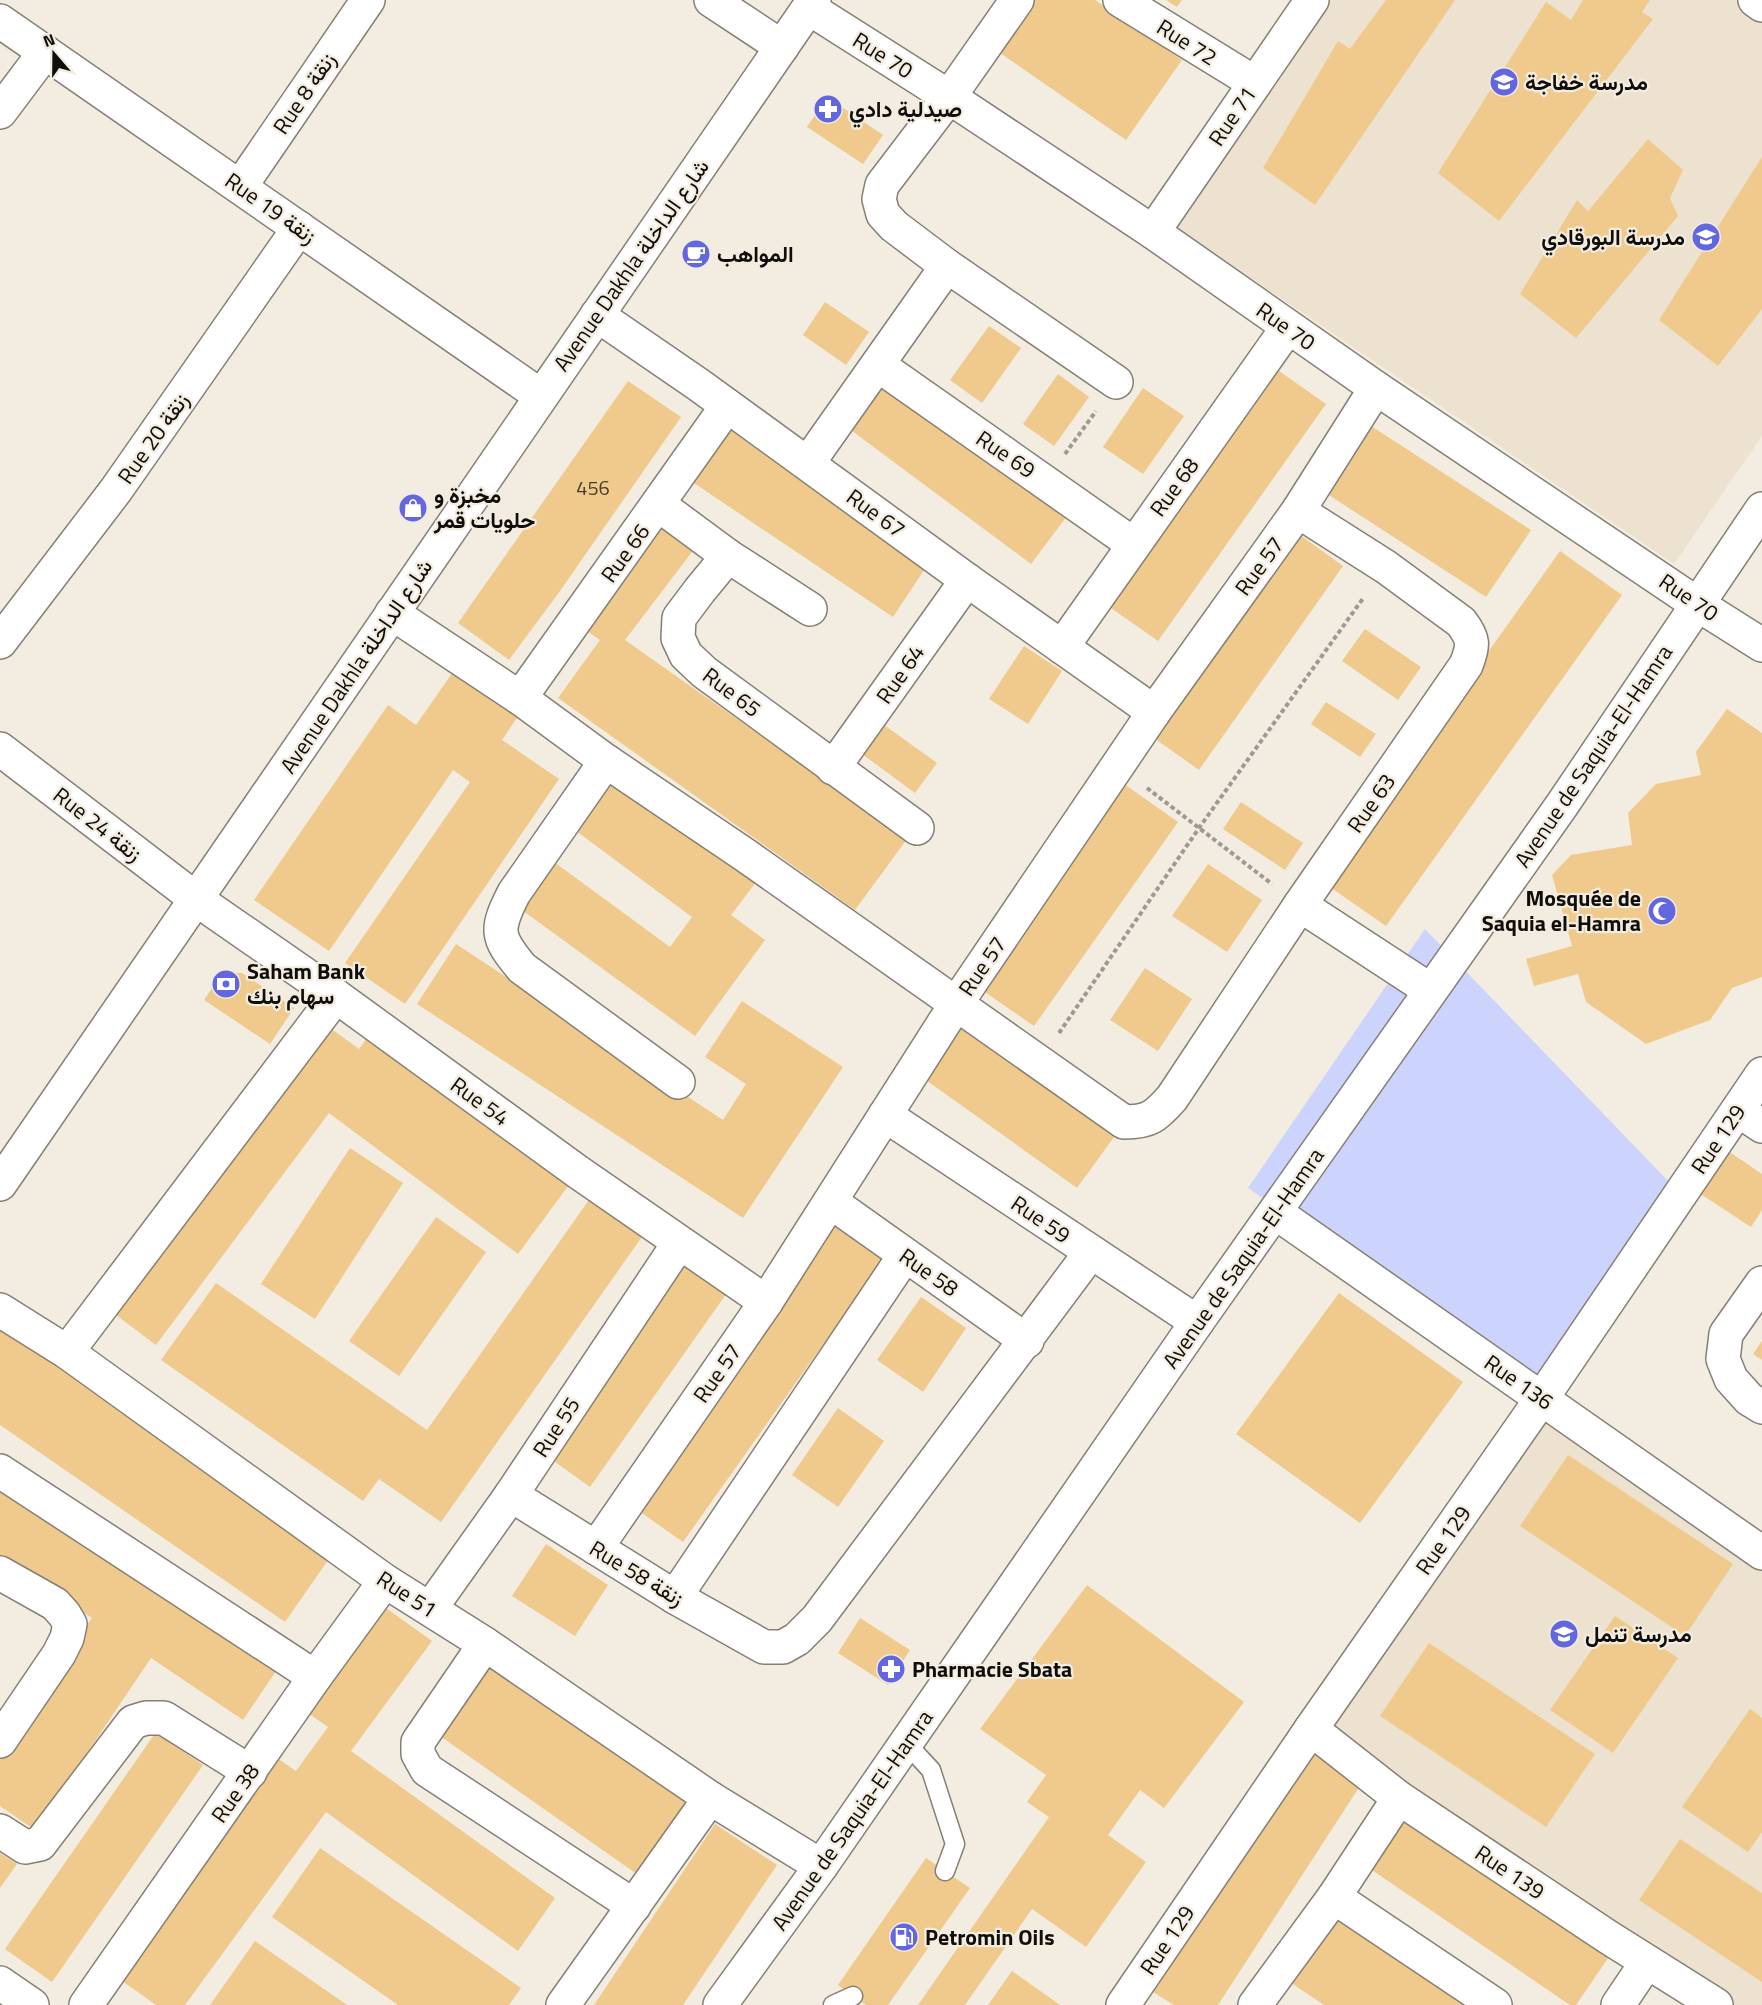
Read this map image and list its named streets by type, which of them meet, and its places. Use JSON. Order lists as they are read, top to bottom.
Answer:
{
  "streets": {
    "street": [
      "Rue 72",
      "Rue 70",
      "Rue 8 زنقة",
      "Rue 71",
      "Rue 19 زنقة",
      "Avenue Dakhla شارع الداخلة",
      "Rue 20 زنقة",
      "Rue 69",
      "Rue 68",
      "Rue 67",
      "Rue 66",
      "Rue 57",
      "Rue 64",
      "Rue 65",
      "Avenue de Saquia-El-Hamra",
      "Rue 63",
      "Rue 24 زنقة",
      "Rue 54",
      "Rue 129",
      "Rue 59",
      "Rue 58",
      "Rue 136",
      "Rue 55",
      "Rue 58 زنقة",
      "Rue 51",
      "Rue 38",
      "Rue 139"
    ]
  },
  "crossings": [
    ["Rue 72", "Rue 71"],
    ["Rue 70", "Rue 71"],
    ["Rue 70", "Avenue Dakhla شارع الداخلة"],
    ["Rue 70", "Rue 68"],
    ["Rue 70", "Rue 57"],
    ["Rue 70", "Avenue de Saquia-El-Hamra"],
    ["Rue 8 زنقة", "Rue 19 زنقة"],
    ["Rue 19 زنقة", "Avenue Dakhla شارع الداخلة"],
    ["Rue 19 زنقة", "Rue 20 زنقة"],
    ["Avenue Dakhla شارع الداخلة", "Rue 67"],
    ["Avenue Dakhla شارع الداخلة", "Rue 24 زنقة"],
    ["Avenue Dakhla شارع الداخلة", "Rue 54"],
    ["Rue 69", "Rue 68"],
    ["Rue 68", "Rue 67"],
    ["Rue 67", "Rue 66"],
    ["Rue 67", "Rue 57"],
    ["Rue 67", "Rue 64"],
    ["Rue 57", "Rue 63"],
    ["Rue 57", "Rue 54"],
    ["Rue 57", "Rue 59"],
    ["Rue 57", "Rue 58"],
    ["Rue 57", "Rue 58 زنقة"],
    ["Rue 64", "Rue 65"],
    ["Avenue de Saquia-El-Hamra", "Rue 59"],
    ["Avenue de Saquia-El-Hamra", "Rue 136"],
    ["Avenue de Saquia-El-Hamra", "Rue 51"],
    ["Rue 24 زنقة", "Rue 54"],
    ["Rue 54", "Rue 55"],
    ["Rue 129", "Rue 136"],
    ["Rue 129", "Rue 139"],
    ["Rue 58", "Rue 58 زنقة"],
    ["Rue 55", "Rue 58 زنقة"],
    ["Rue 55", "Rue 51"],
    ["Rue 51", "Rue 38"]
  ],
  "places": {
    "school or university": ["مدرسة خفاجة", "مدرسة البورقادي", "مدرسة تنمل"],
    "pharmacy": ["صيدلية دادي", "Pharmacie Sbata"],
    "cafe": ["المواهب"],
    "shop": ["مخبزة و حلويات قمر"],
    "mosque": ["Mosquée de Saquia el-Hamra"],
    "bank": ["Saham Bank سهام بنك"],
    "fuel station": ["Petromin Oils"]
  },
  "house_numbers": ["456"],
  "north": "top"
}
